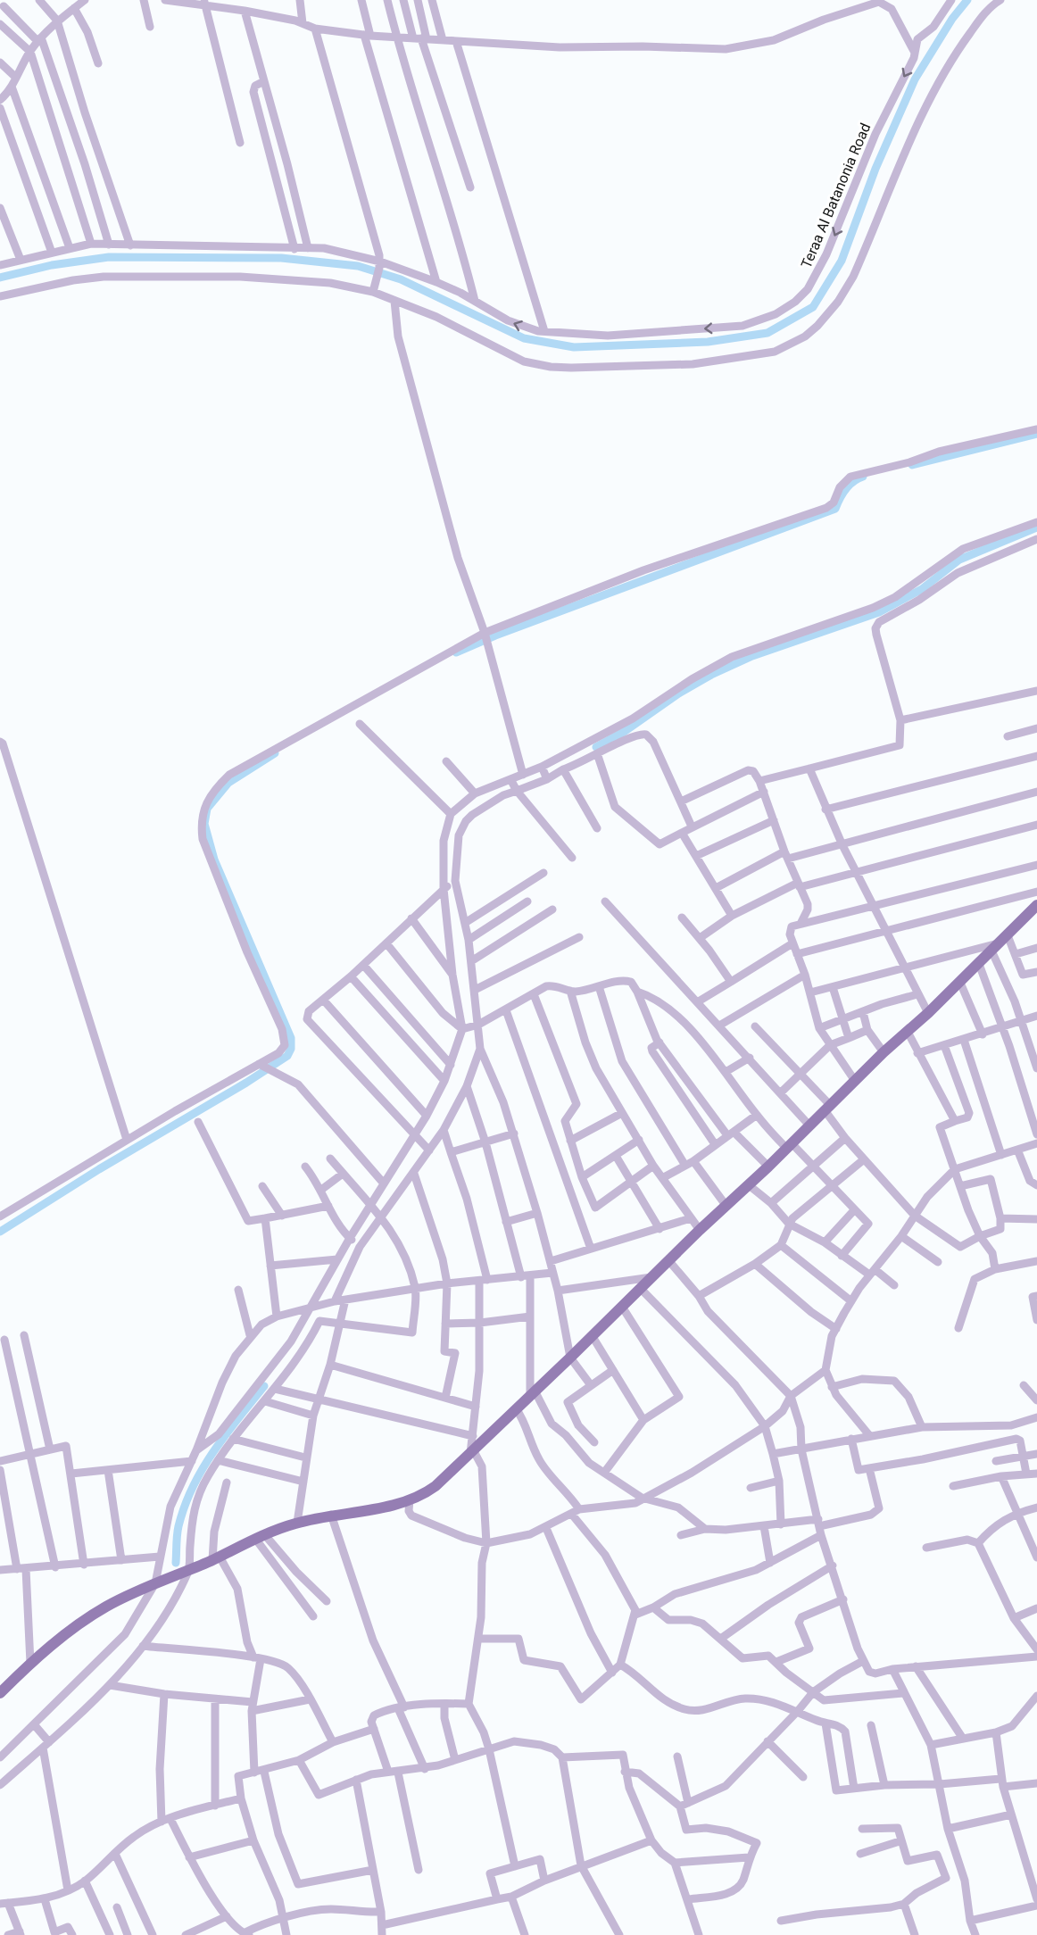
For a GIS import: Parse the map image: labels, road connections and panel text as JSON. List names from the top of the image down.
{
  "streets": {
    "street": ["Teraa Al Batanonia Road"]
  },
  "one_way": ["Teraa Al Batanonia Road"]
}
